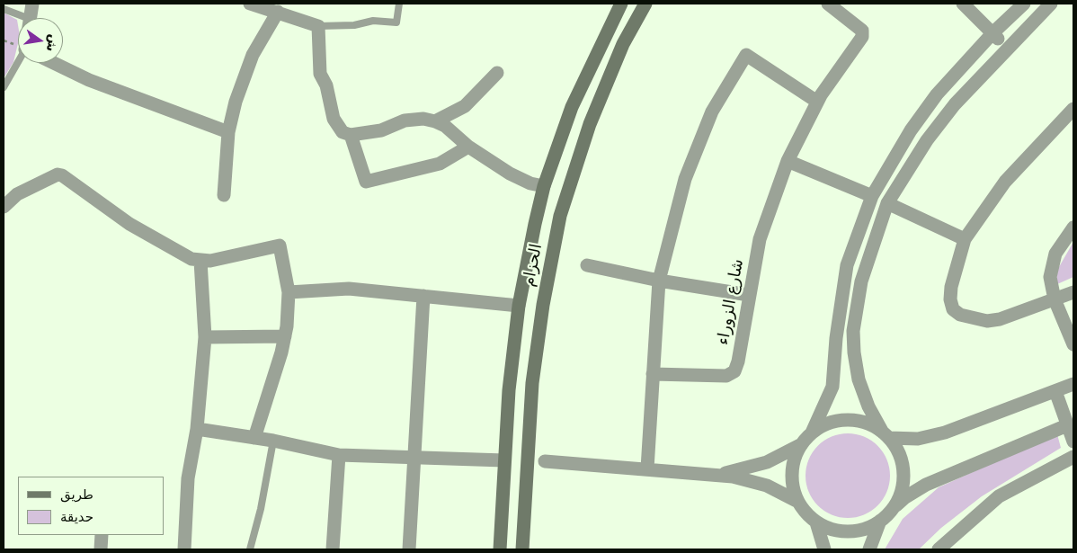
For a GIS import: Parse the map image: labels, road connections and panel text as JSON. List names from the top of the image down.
{
  "streets": {
    "main road": ["الحزام"],
    "street": ["شارع الزوراء"]
  },
  "legend": ["طريق", "حديقة"],
  "north": "right"
}
